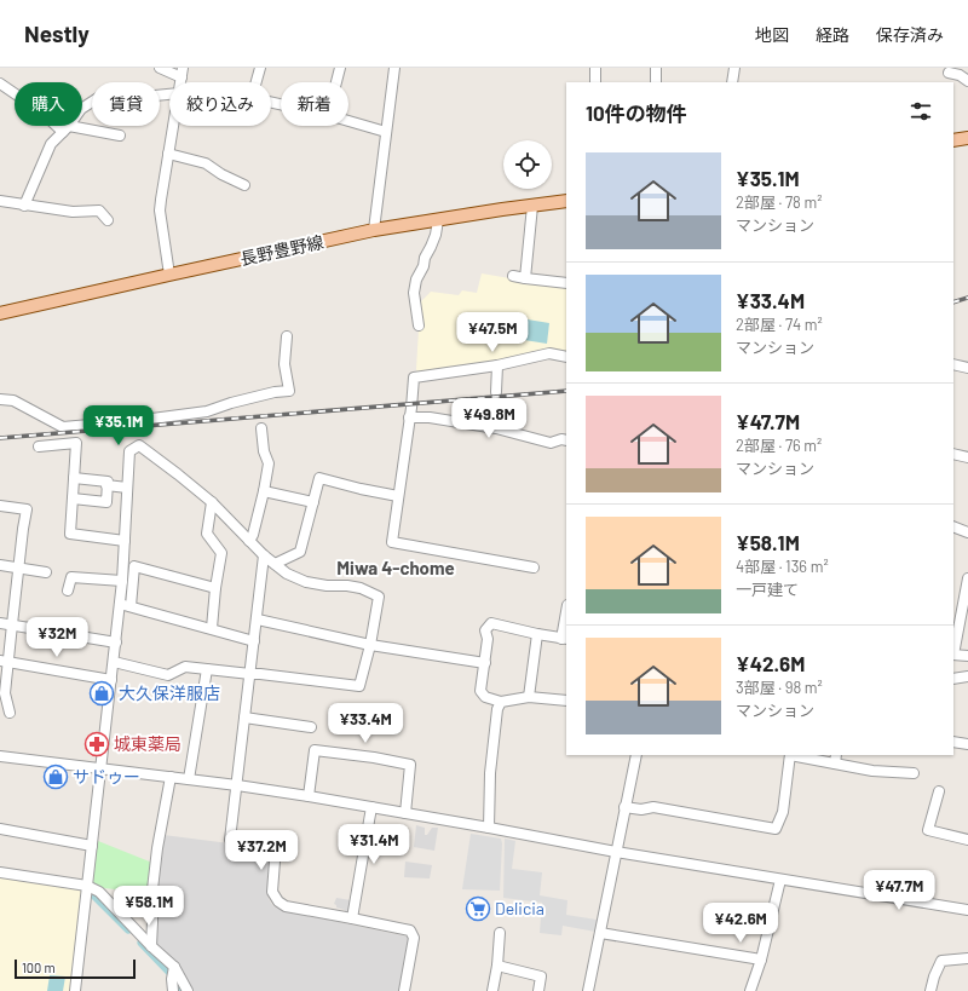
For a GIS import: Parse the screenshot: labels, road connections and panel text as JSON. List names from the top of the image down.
{
  "streets": {
    "main road": ["長野豊野線"]
  },
  "districts": ["Miwa 4-chome"],
  "places": {
    "shop": ["大久保洋服店", "サドゥー"],
    "pharmacy": ["城東薬局"],
    "supermarket": ["Delicia"]
  },
  "scale_bar": "100 m",
  "page": {
    "header": "Nestly",
    "nav": ["地図", "経路", "保存済み"],
    "chip": [
      "購入",
      "賃貸",
      "絞り込み",
      "新着"
    ],
    "heading": "10件の物件",
    "list": [
      {
        "name": "¥35.1M",
        "note": "2部屋 · 78 m² · マンション"
      },
      {
        "name": "¥33.4M",
        "note": "2部屋 · 74 m² · マンション"
      },
      {
        "name": "¥47.7M",
        "note": "2部屋 · 76 m² · マンション"
      },
      {
        "name": "¥58.1M",
        "note": "4部屋 · 136 m² · 一戸建て"
      },
      {
        "name": "¥42.6M",
        "note": "3部屋 · 98 m² · マンション"
      }
    ],
    "price": [
      "¥47.5M",
      "¥49.8M",
      "¥35.1M",
      "¥32M",
      "¥33.4M",
      "¥31.4M",
      "¥37.2M",
      "¥47.7M",
      "¥58.1M",
      "¥42.6M"
    ],
    "scale": "100 m"
  }
}
